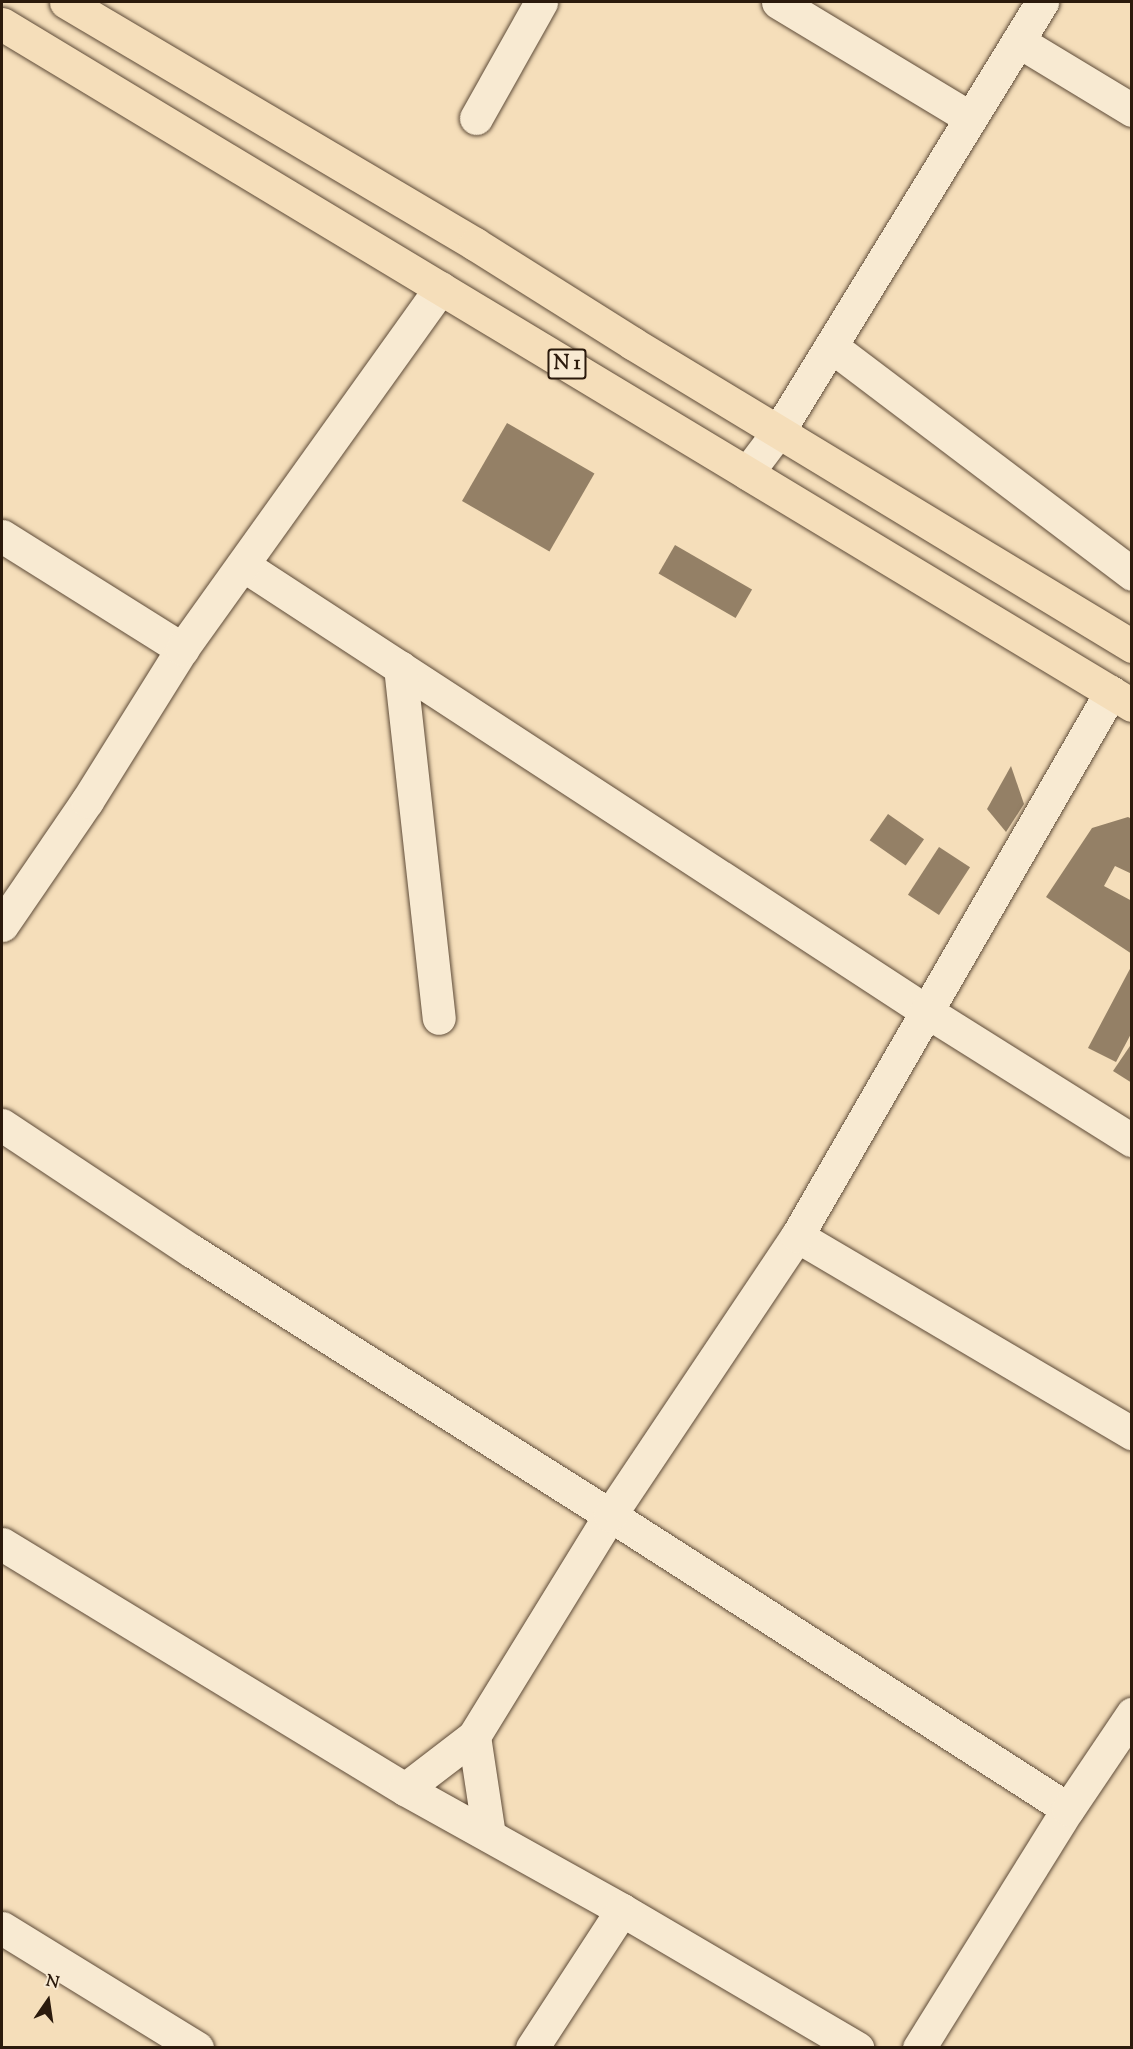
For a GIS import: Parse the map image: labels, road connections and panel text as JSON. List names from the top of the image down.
{
  "streets": {
    "highway": ["N 1"]
  },
  "north": "top"
}
